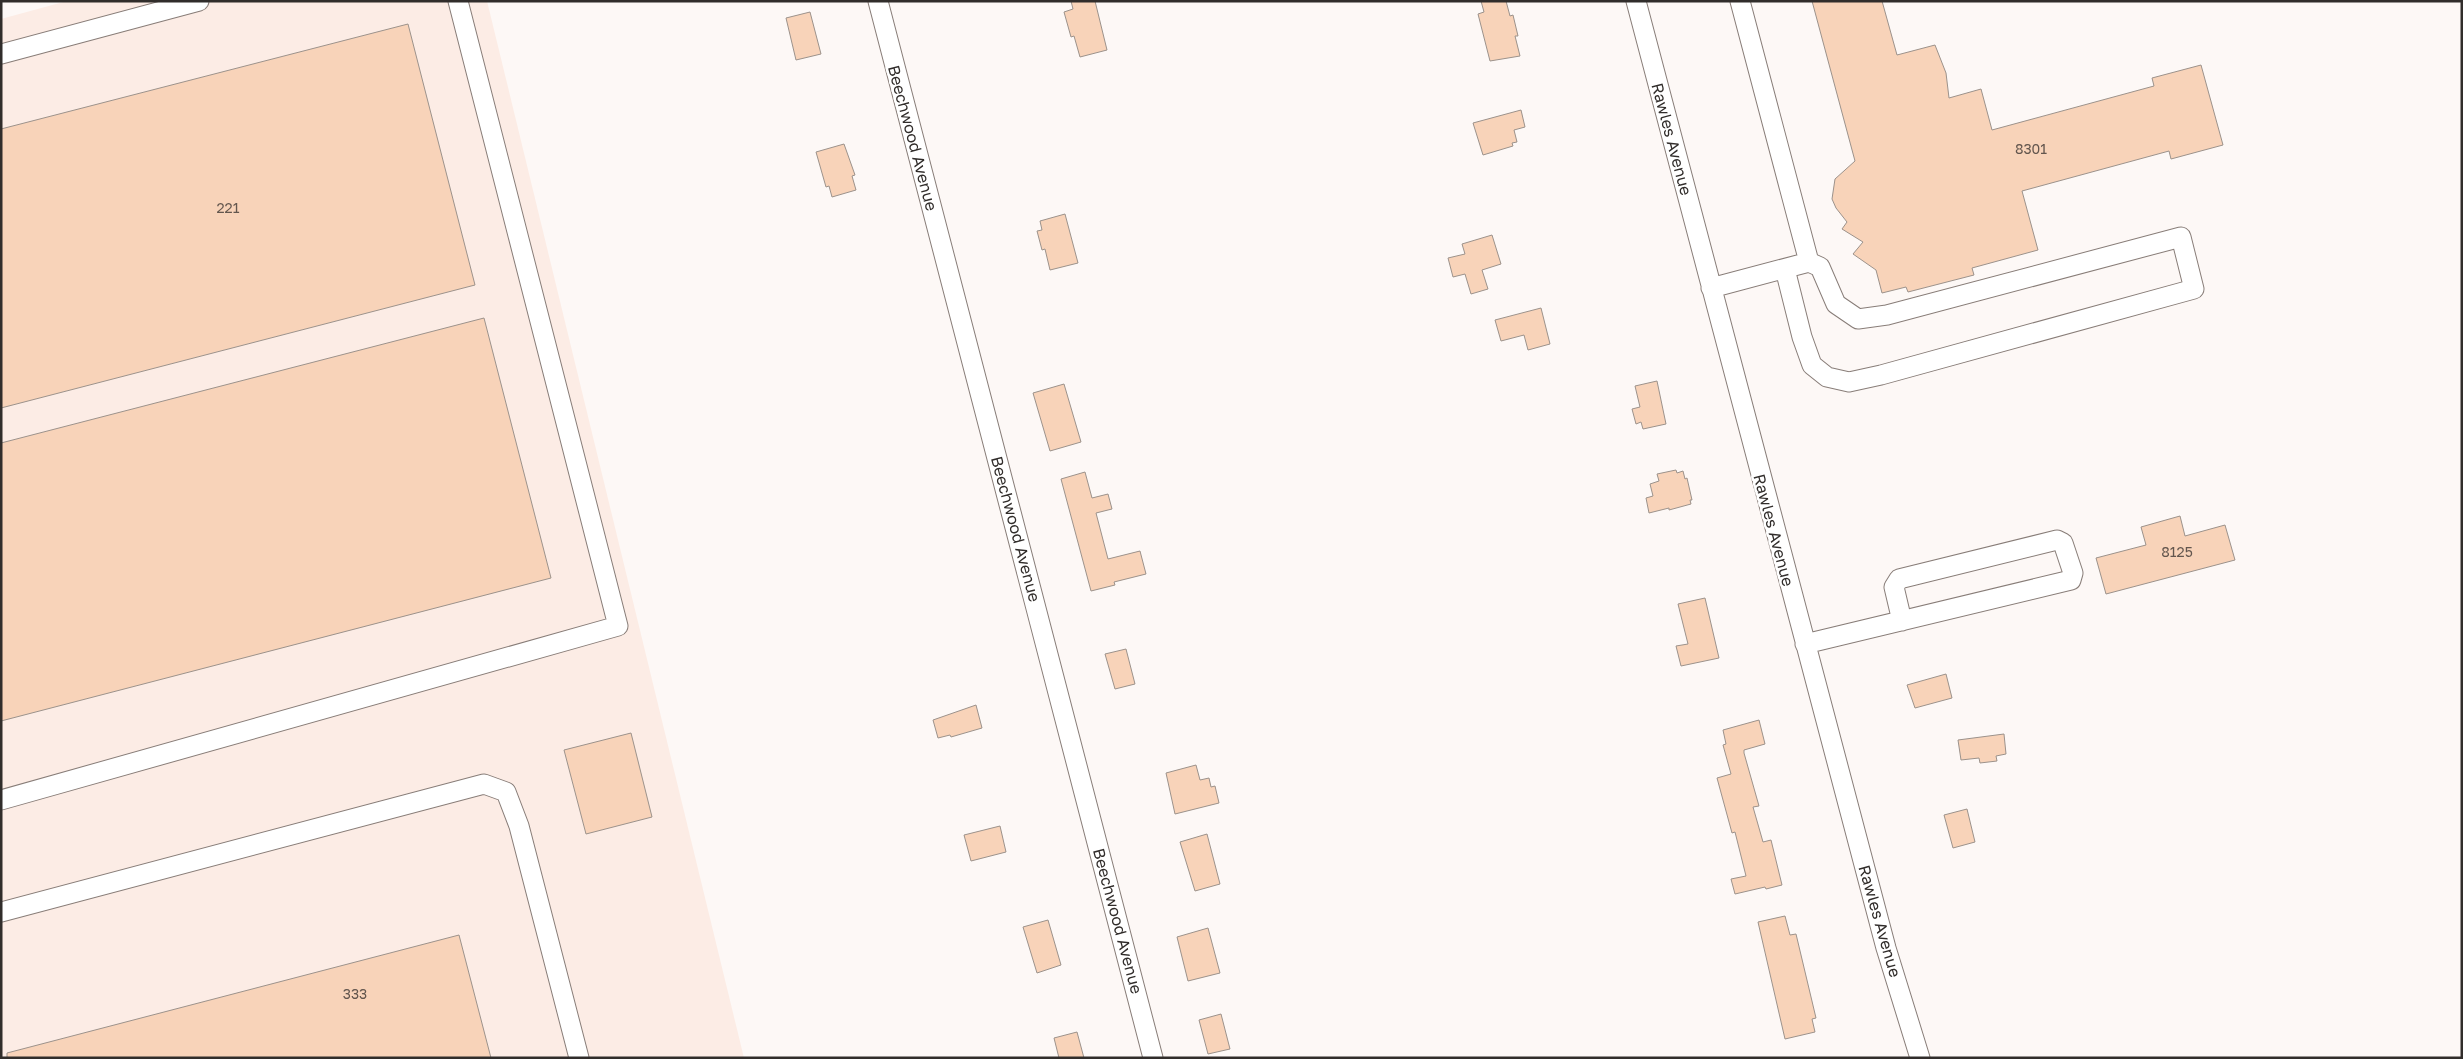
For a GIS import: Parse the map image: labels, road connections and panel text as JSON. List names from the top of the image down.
{
  "streets": {
    "street": ["Beechwood Avenue", "Rawles Avenue"]
  },
  "house_numbers": [
    "8301",
    "221",
    "8125",
    "333"
  ]
}
